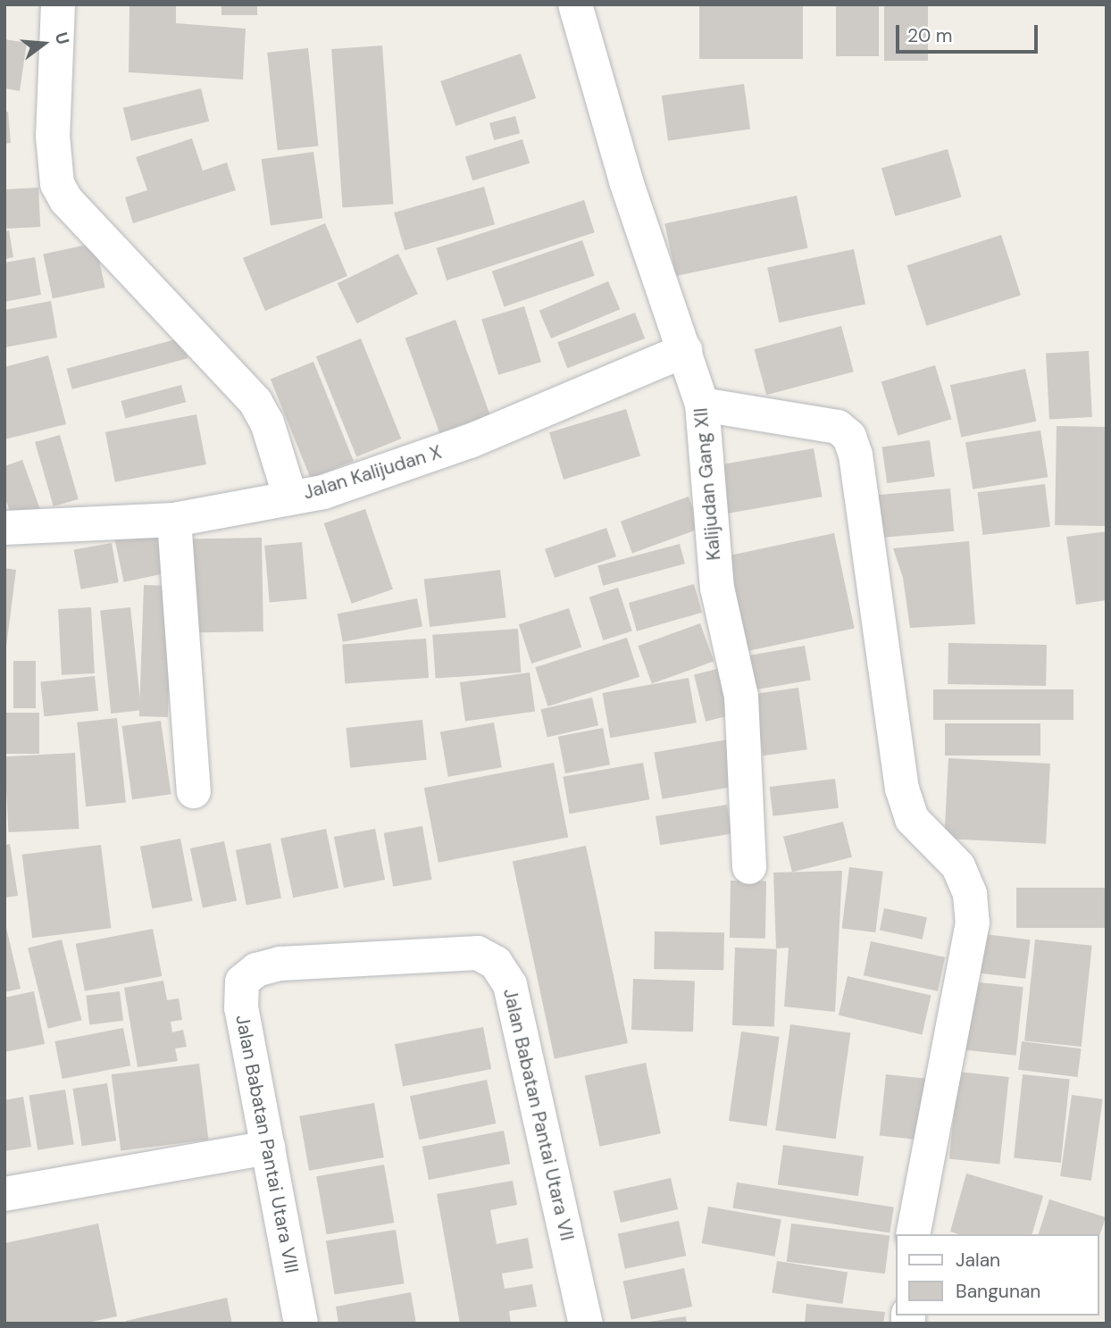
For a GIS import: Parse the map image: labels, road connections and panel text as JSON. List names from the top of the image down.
{
  "streets": {
    "street": [
      "Jalan Kalijudan X",
      "Kalijudan Gang XII",
      "Jalan Babatan Pantai Utara VII",
      "Jalan Babatan Pantai Utara VIII"
    ]
  },
  "crossings": [
    ["Jalan Kalijudan X", "Kalijudan Gang XII"],
    ["Jalan Babatan Pantai Utara VII", "Jalan Babatan Pantai Utara VIII"]
  ],
  "legend": ["Jalan", "Bangunan"],
  "scale_bar": "20 m",
  "north": "right"
}
